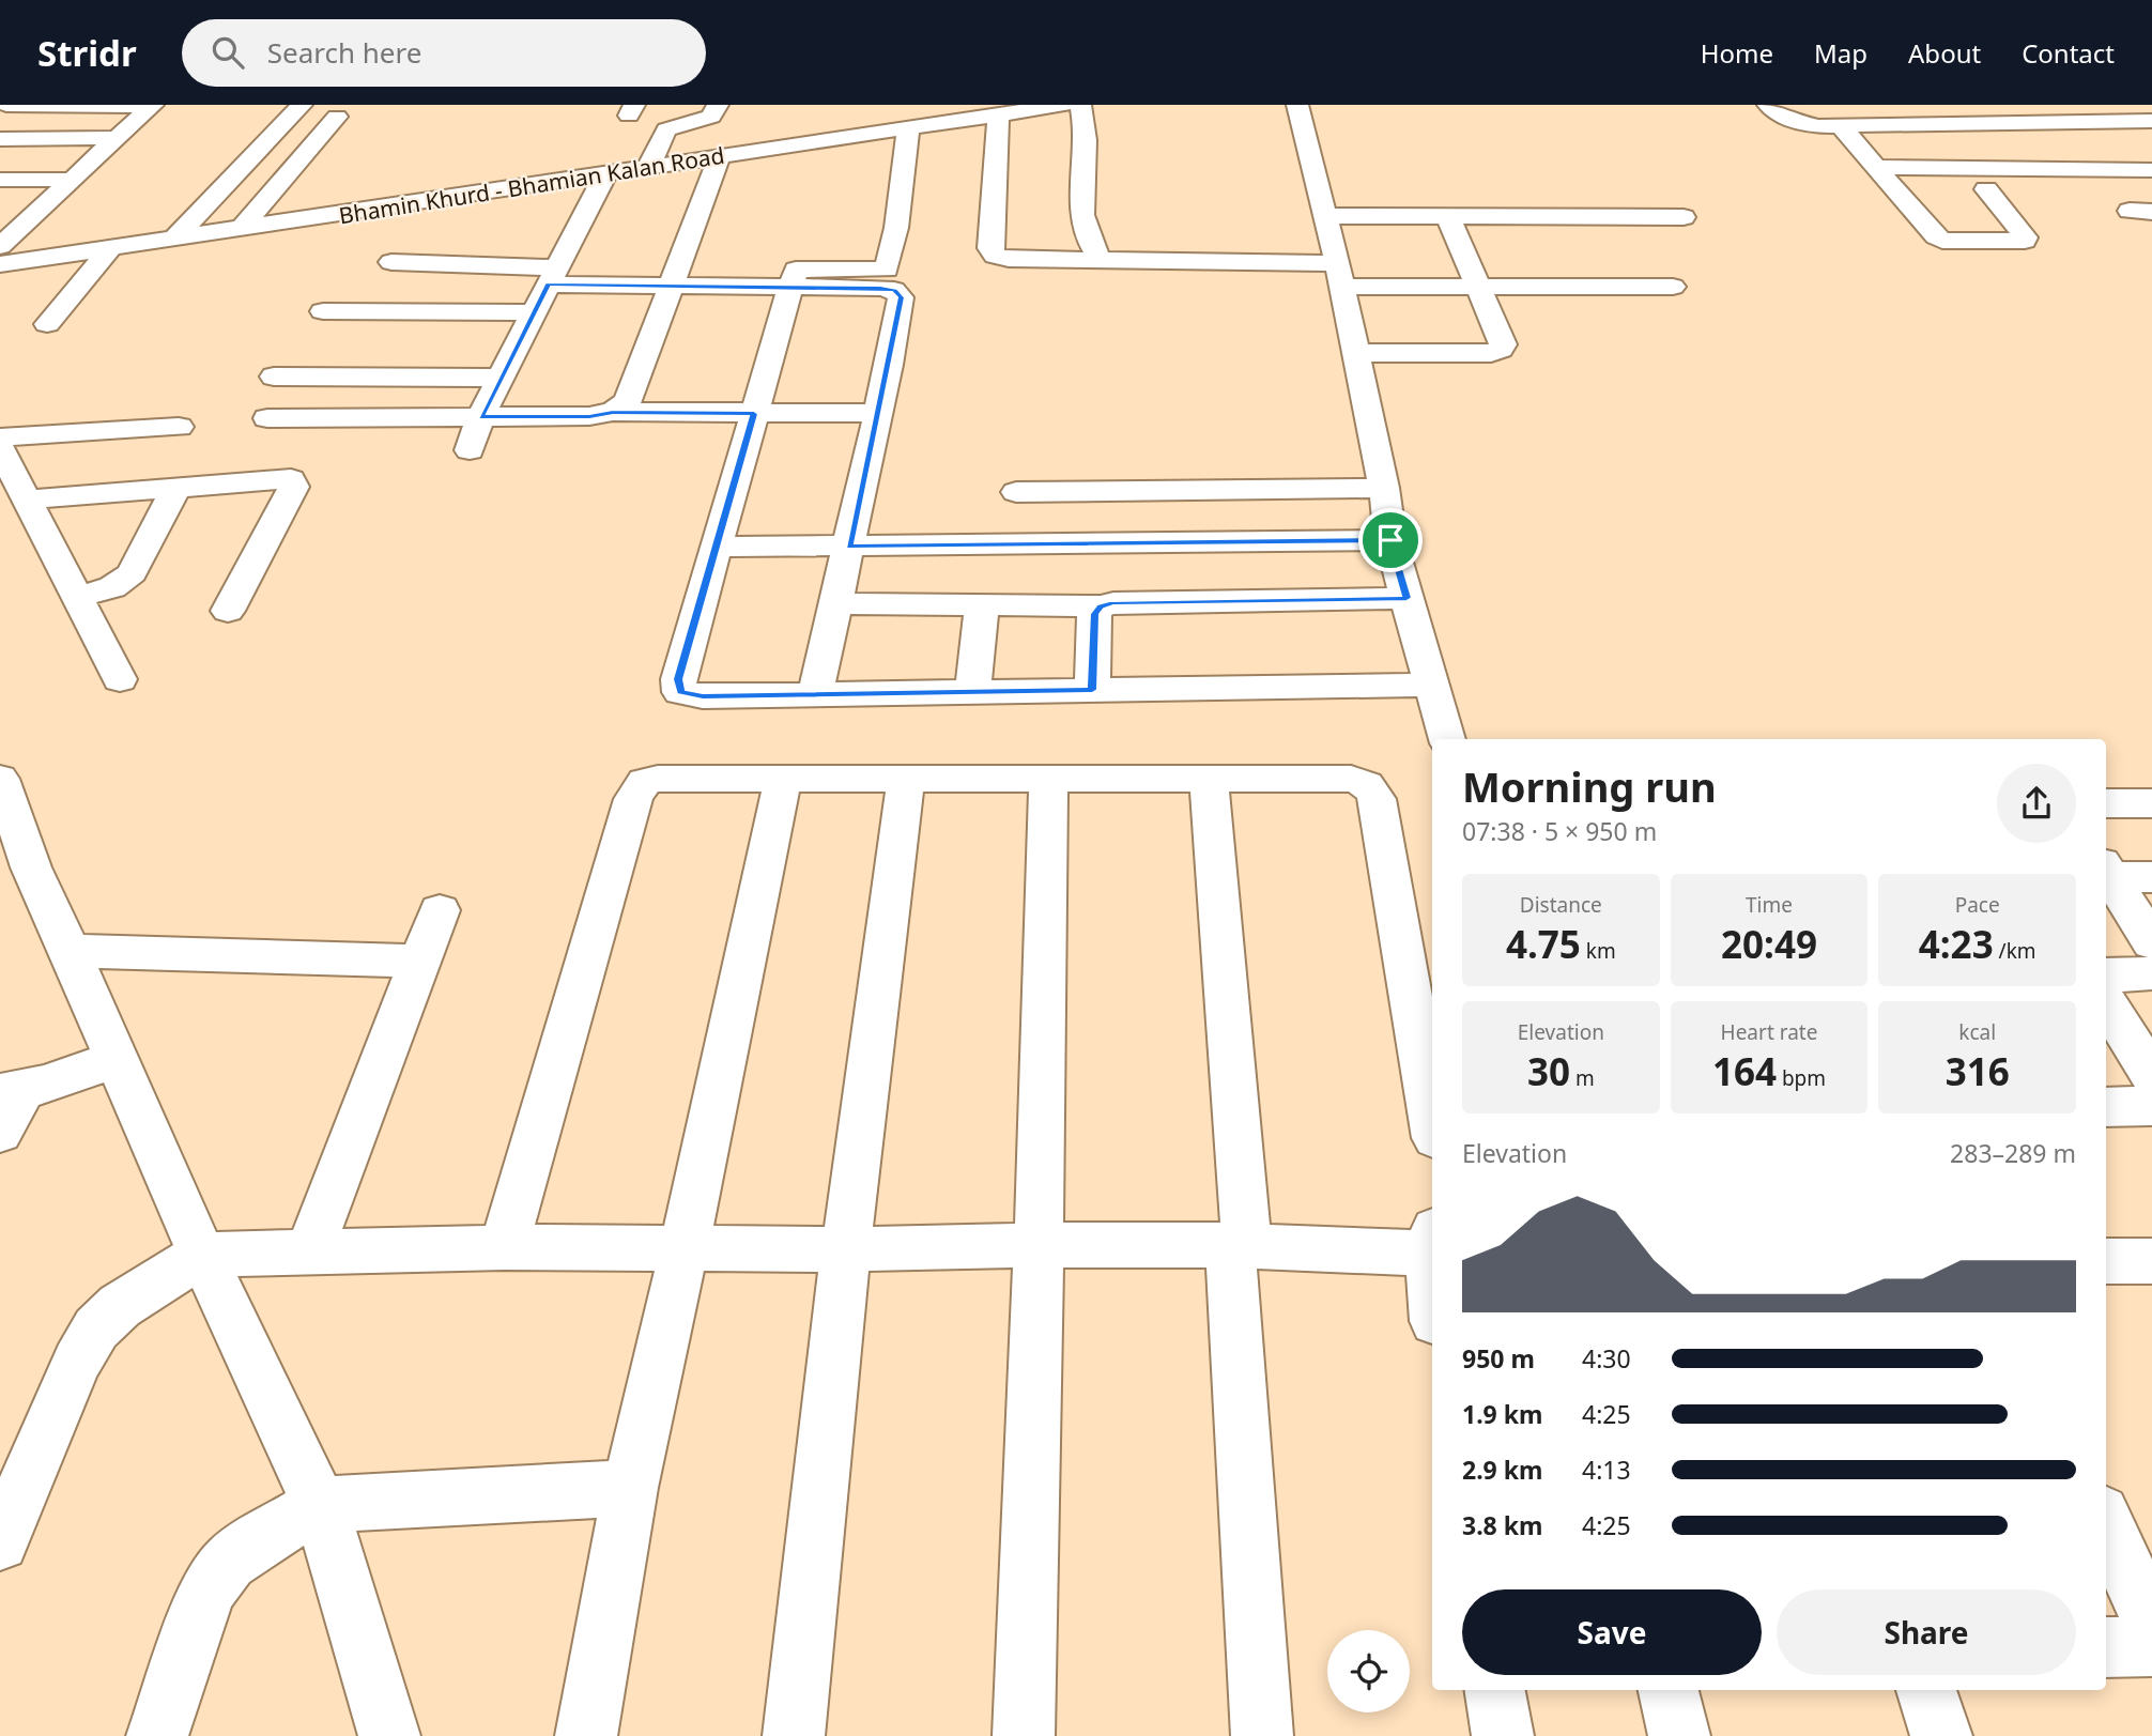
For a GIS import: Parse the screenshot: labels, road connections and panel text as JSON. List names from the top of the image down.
{
  "streets": {
    "street": ["Bhamin Khurd - Bhamian Kalan Road"]
  },
  "page": {
    "header": "Stridr",
    "search": "Search here",
    "nav": [
      "Home",
      "Map",
      "About",
      "Contact"
    ],
    "heading": ["Morning run", "07:38 · 5 × 950 m"],
    "stats": [
      ["Distance", "4.75 km"],
      ["Time", "20:49"],
      ["Pace", "4:23 /km"],
      ["Elevation", "30 m"],
      ["Heart rate", "164 bpm"],
      ["kcal", "316"]
    ],
    "chart": ["Elevation", "283–289 m"],
    "list": [
      {
        "name": "950 m",
        "note": "4:30"
      },
      {
        "name": "1.9 km",
        "note": "4:25"
      },
      {
        "name": "2.9 km",
        "note": "4:13"
      },
      {
        "name": "3.8 km",
        "note": "4:25"
      }
    ],
    "buttons": ["Save", "Share"]
  }
}
